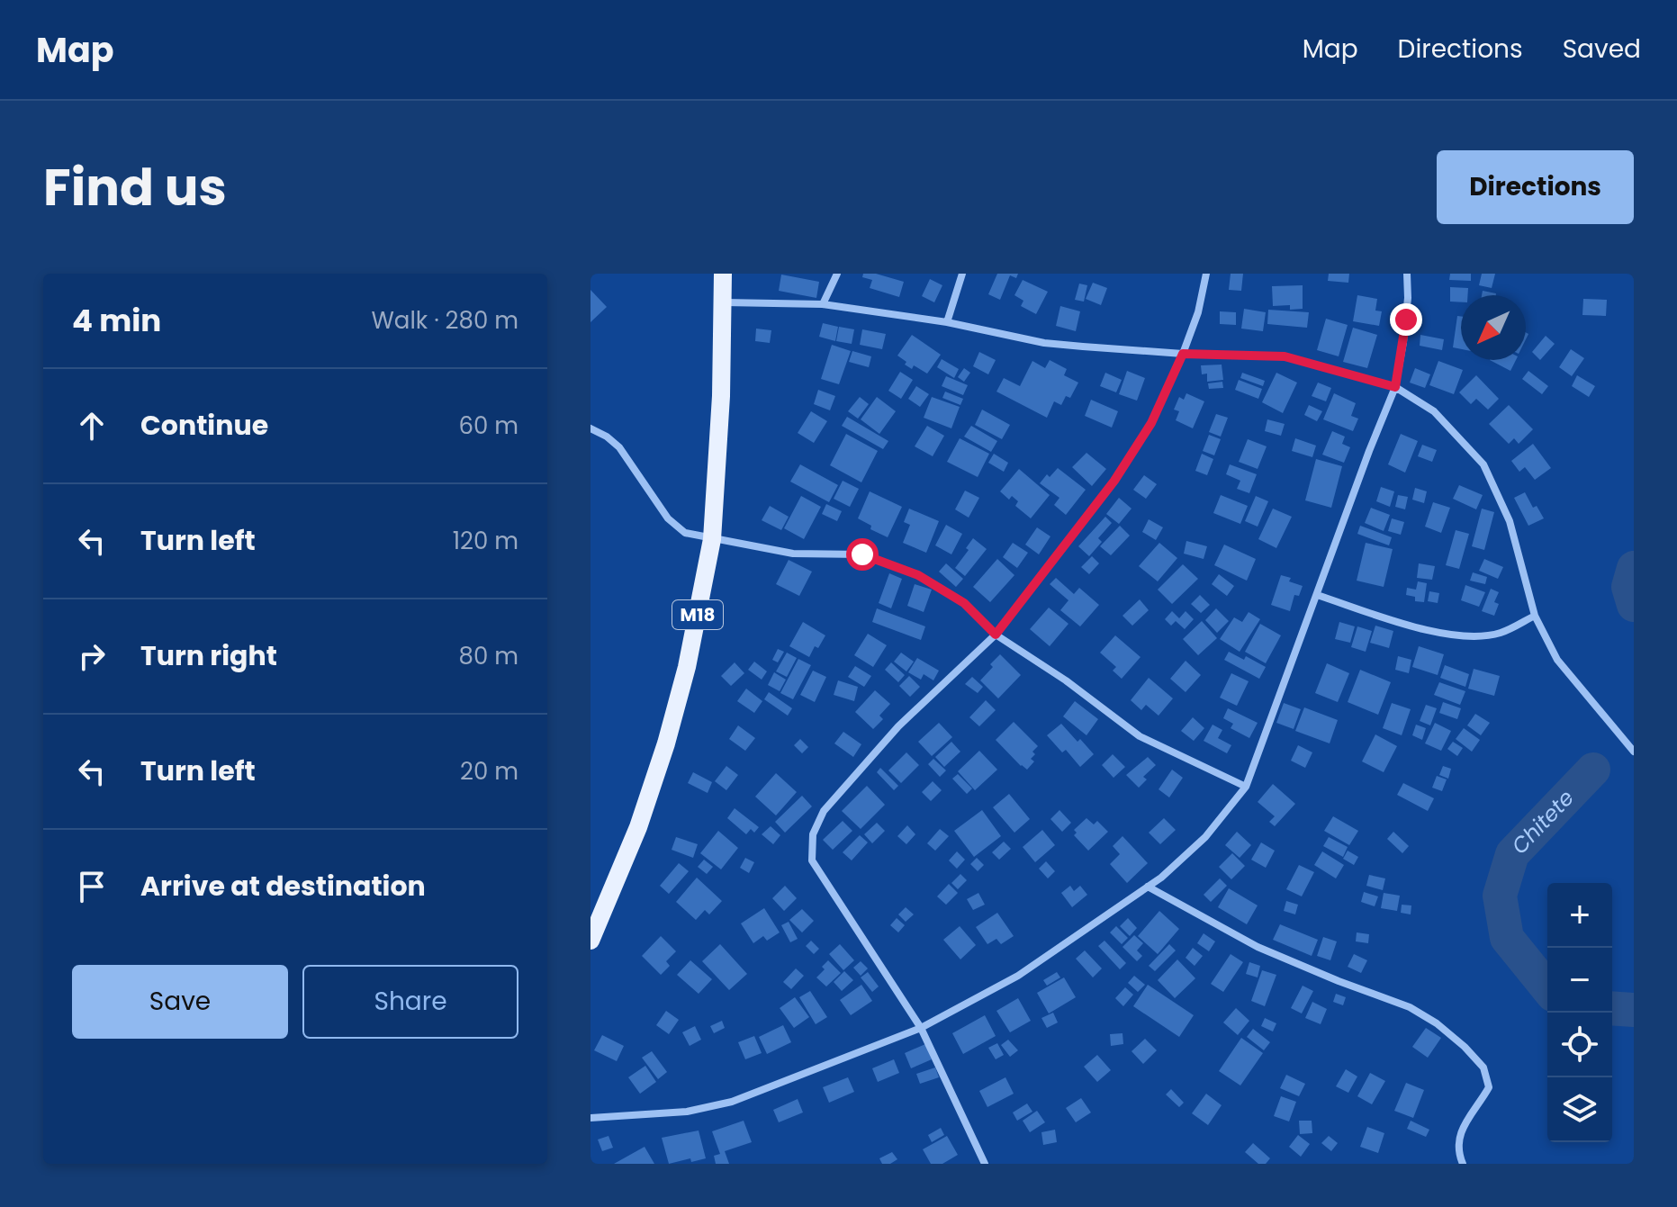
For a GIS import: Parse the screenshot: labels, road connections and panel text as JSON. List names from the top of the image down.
{
  "streets": {
    "main road": ["M18"]
  },
  "water": ["Chitete"],
  "north": "bottom left",
  "page": {
    "header": "Map",
    "nav": ["Map", "Directions", "Saved"],
    "title": "Find us",
    "buttons": [
      "Directions",
      ["Save", "Share"]
    ],
    "heading": ["4 min", "Walk · 280 m"],
    "list": [
      ["Continue", "60 m"],
      ["Turn left", "120 m"],
      ["Turn right", "80 m"],
      ["Turn left", "20 m"],
      "Arrive at destination"
    ],
    "map_buttons": ["+", "−"]
  }
}
